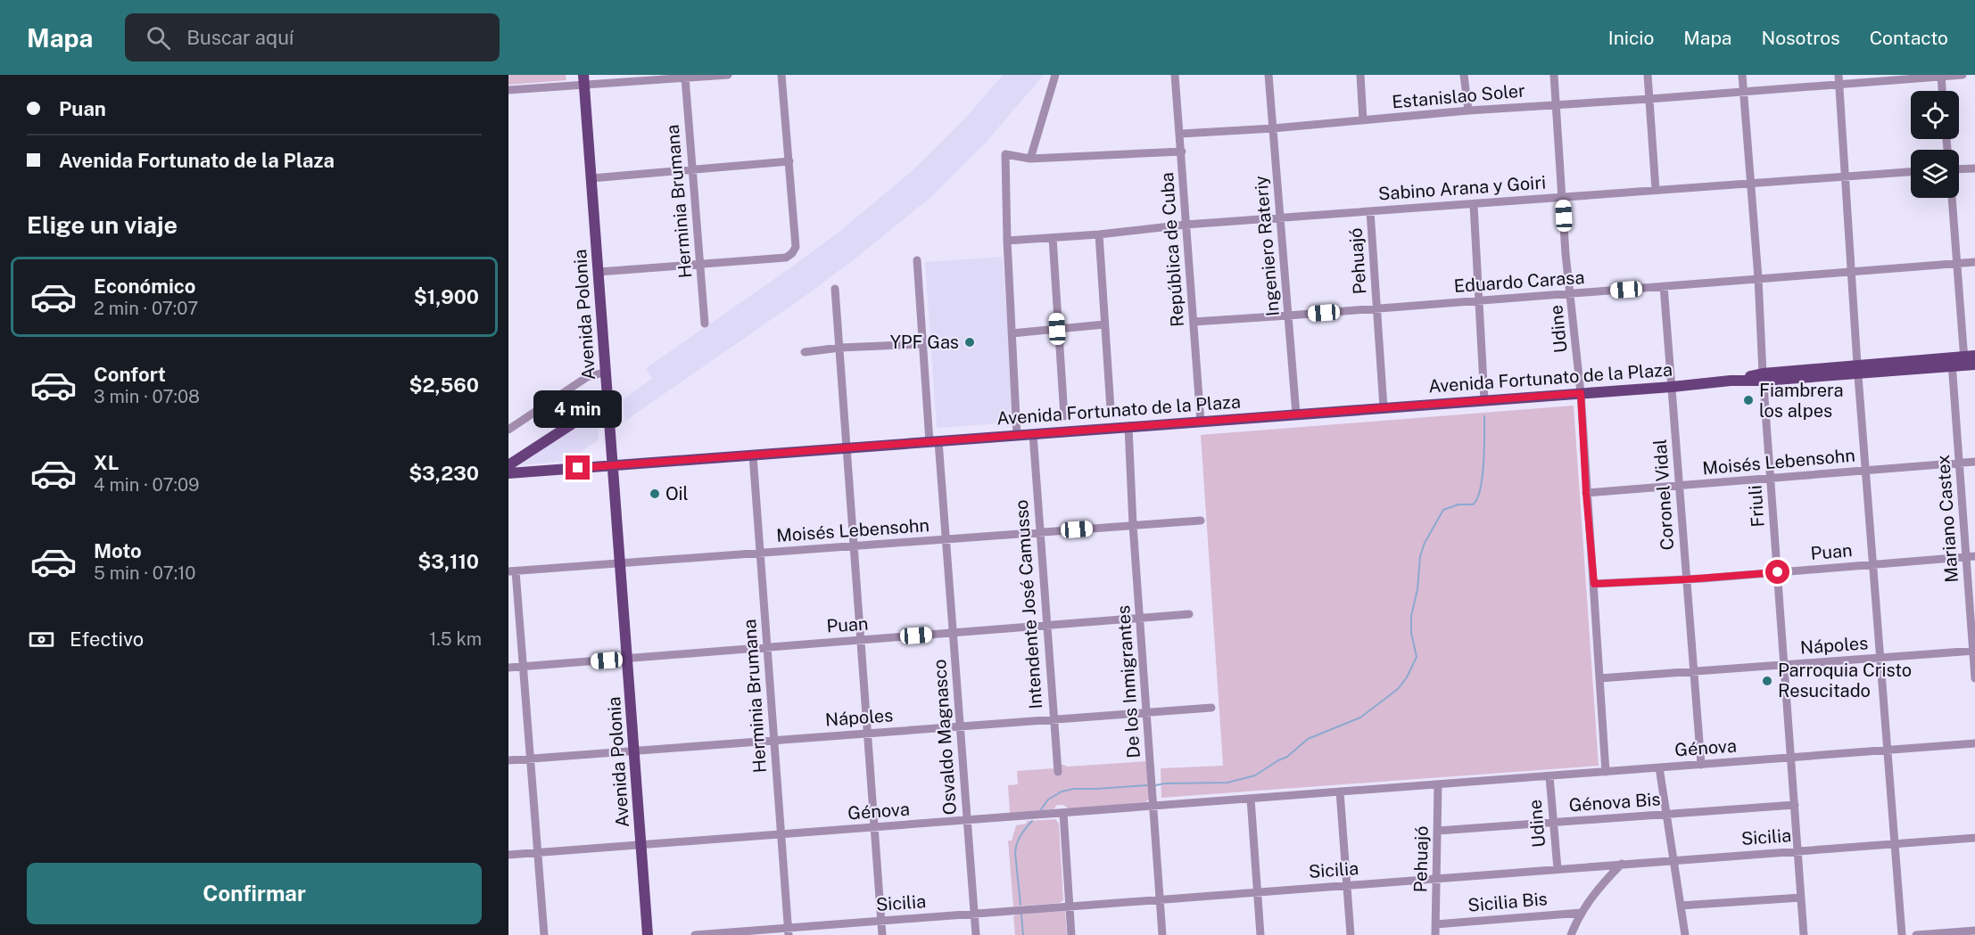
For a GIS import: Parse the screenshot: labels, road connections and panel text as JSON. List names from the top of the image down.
{
  "streets": {
    "main road": ["Avenida Polonia", "Avenida Fortunato de la Plaza"],
    "street": [
      "Estanislao Soler",
      "Sabino Arana y Goiri",
      "Herminia Brumana",
      "Ingeniero Rateriy",
      "República de Cuba",
      "Pehuajó",
      "Eduardo Carasa",
      "Udine",
      "Moisés Lebensohn",
      "Coronel Vidal",
      "Friuli",
      "Mariano Castex",
      "Puan",
      "Intendente José Camusso",
      "Nápoles",
      "De los Inmigrantes",
      "Osvaldo Magnasco",
      "Génova",
      "Génova Bis",
      "Sicilia",
      "Sicilia Bis"
    ]
  },
  "crossings": [
    ["Estanislao Soler", "Ingeniero Rateriy"],
    ["Estanislao Soler", "República de Cuba"],
    ["Estanislao Soler", "Udine"],
    ["Estanislao Soler", "Friuli"],
    ["Sabino Arana y Goiri", "Ingeniero Rateriy"],
    ["Sabino Arana y Goiri", "República de Cuba"],
    ["Sabino Arana y Goiri", "Pehuajó"],
    ["Sabino Arana y Goiri", "Udine"],
    ["Sabino Arana y Goiri", "Friuli"],
    ["Herminia Brumana", "Avenida Fortunato de la Plaza"],
    ["Herminia Brumana", "Moisés Lebensohn"],
    ["Herminia Brumana", "Puan"],
    ["Herminia Brumana", "Nápoles"],
    ["Herminia Brumana", "Génova"],
    ["Herminia Brumana", "Sicilia"],
    ["Ingeniero Rateriy", "Eduardo Carasa"],
    ["Ingeniero Rateriy", "Avenida Fortunato de la Plaza"],
    ["República de Cuba", "Eduardo Carasa"],
    ["República de Cuba", "Avenida Fortunato de la Plaza"],
    ["Pehuajó", "Eduardo Carasa"],
    ["Pehuajó", "Avenida Fortunato de la Plaza"],
    ["Pehuajó", "Génova"],
    ["Pehuajó", "Génova Bis"],
    ["Pehuajó", "Sicilia"],
    ["Pehuajó", "Sicilia Bis"],
    ["Eduardo Carasa", "Udine"],
    ["Eduardo Carasa", "Coronel Vidal"],
    ["Eduardo Carasa", "Friuli"],
    ["Avenida Polonia", "Avenida Fortunato de la Plaza"],
    ["Avenida Polonia", "Moisés Lebensohn"],
    ["Avenida Polonia", "Puan"],
    ["Avenida Polonia", "Nápoles"],
    ["Avenida Polonia", "Génova"],
    ["Udine", "Avenida Fortunato de la Plaza"],
    ["Udine", "Moisés Lebensohn"],
    ["Udine", "Puan"],
    ["Udine", "Nápoles"],
    ["Udine", "Génova"],
    ["Udine", "Génova Bis"],
    ["Udine", "Sicilia"],
    ["Avenida Fortunato de la Plaza", "Coronel Vidal"],
    ["Avenida Fortunato de la Plaza", "Friuli"],
    ["Avenida Fortunato de la Plaza", "Mariano Castex"],
    ["Avenida Fortunato de la Plaza", "Intendente José Camusso"],
    ["Avenida Fortunato de la Plaza", "De los Inmigrantes"],
    ["Avenida Fortunato de la Plaza", "Osvaldo Magnasco"],
    ["Moisés Lebensohn", "Coronel Vidal"],
    ["Moisés Lebensohn", "Friuli"],
    ["Moisés Lebensohn", "Mariano Castex"],
    ["Moisés Lebensohn", "Intendente José Camusso"],
    ["Moisés Lebensohn", "De los Inmigrantes"],
    ["Moisés Lebensohn", "Osvaldo Magnasco"],
    ["Coronel Vidal", "Puan"],
    ["Coronel Vidal", "Nápoles"],
    ["Coronel Vidal", "Génova"],
    ["Friuli", "Puan"],
    ["Friuli", "Nápoles"],
    ["Friuli", "Génova"],
    ["Friuli", "Génova Bis"],
    ["Friuli", "Sicilia"],
    ["Mariano Castex", "Puan"],
    ["Mariano Castex", "Nápoles"],
    ["Puan", "Intendente José Camusso"],
    ["Puan", "De los Inmigrantes"],
    ["Puan", "Osvaldo Magnasco"],
    ["Intendente José Camusso", "Nápoles"],
    ["Nápoles", "De los Inmigrantes"],
    ["Nápoles", "Osvaldo Magnasco"],
    ["De los Inmigrantes", "Génova"],
    ["De los Inmigrantes", "Sicilia"],
    ["Osvaldo Magnasco", "Génova"],
    ["Osvaldo Magnasco", "Sicilia"]
  ],
  "places": [
    "YPF Gas",
    "Fiambrera los alpes",
    "Oil",
    "Parroquia Cristo Resucitado"
  ],
  "page": {
    "header": "Mapa",
    "search": "Buscar aquí",
    "nav": [
      "Inicio",
      "Mapa",
      "Nosotros",
      "Contacto"
    ],
    "banner": ["Puan", "Avenida Fortunato de la Plaza"],
    "heading": "Elige un viaje",
    "list": [
      {
        "name": "Económico",
        "note": "2 min · 07:07",
        "value": "$1,900"
      },
      {
        "name": "Confort",
        "note": "3 min · 07:08",
        "value": "$2,560"
      },
      {
        "name": "XL",
        "note": "4 min · 07:09",
        "value": "$3,230"
      },
      {
        "name": "Moto",
        "note": "5 min · 07:10",
        "value": "$3,110"
      }
    ],
    "bubble": "4 min",
    "pay": ["Efectivo", "1.5 km"],
    "buttons": "Confirmar"
  }
}
